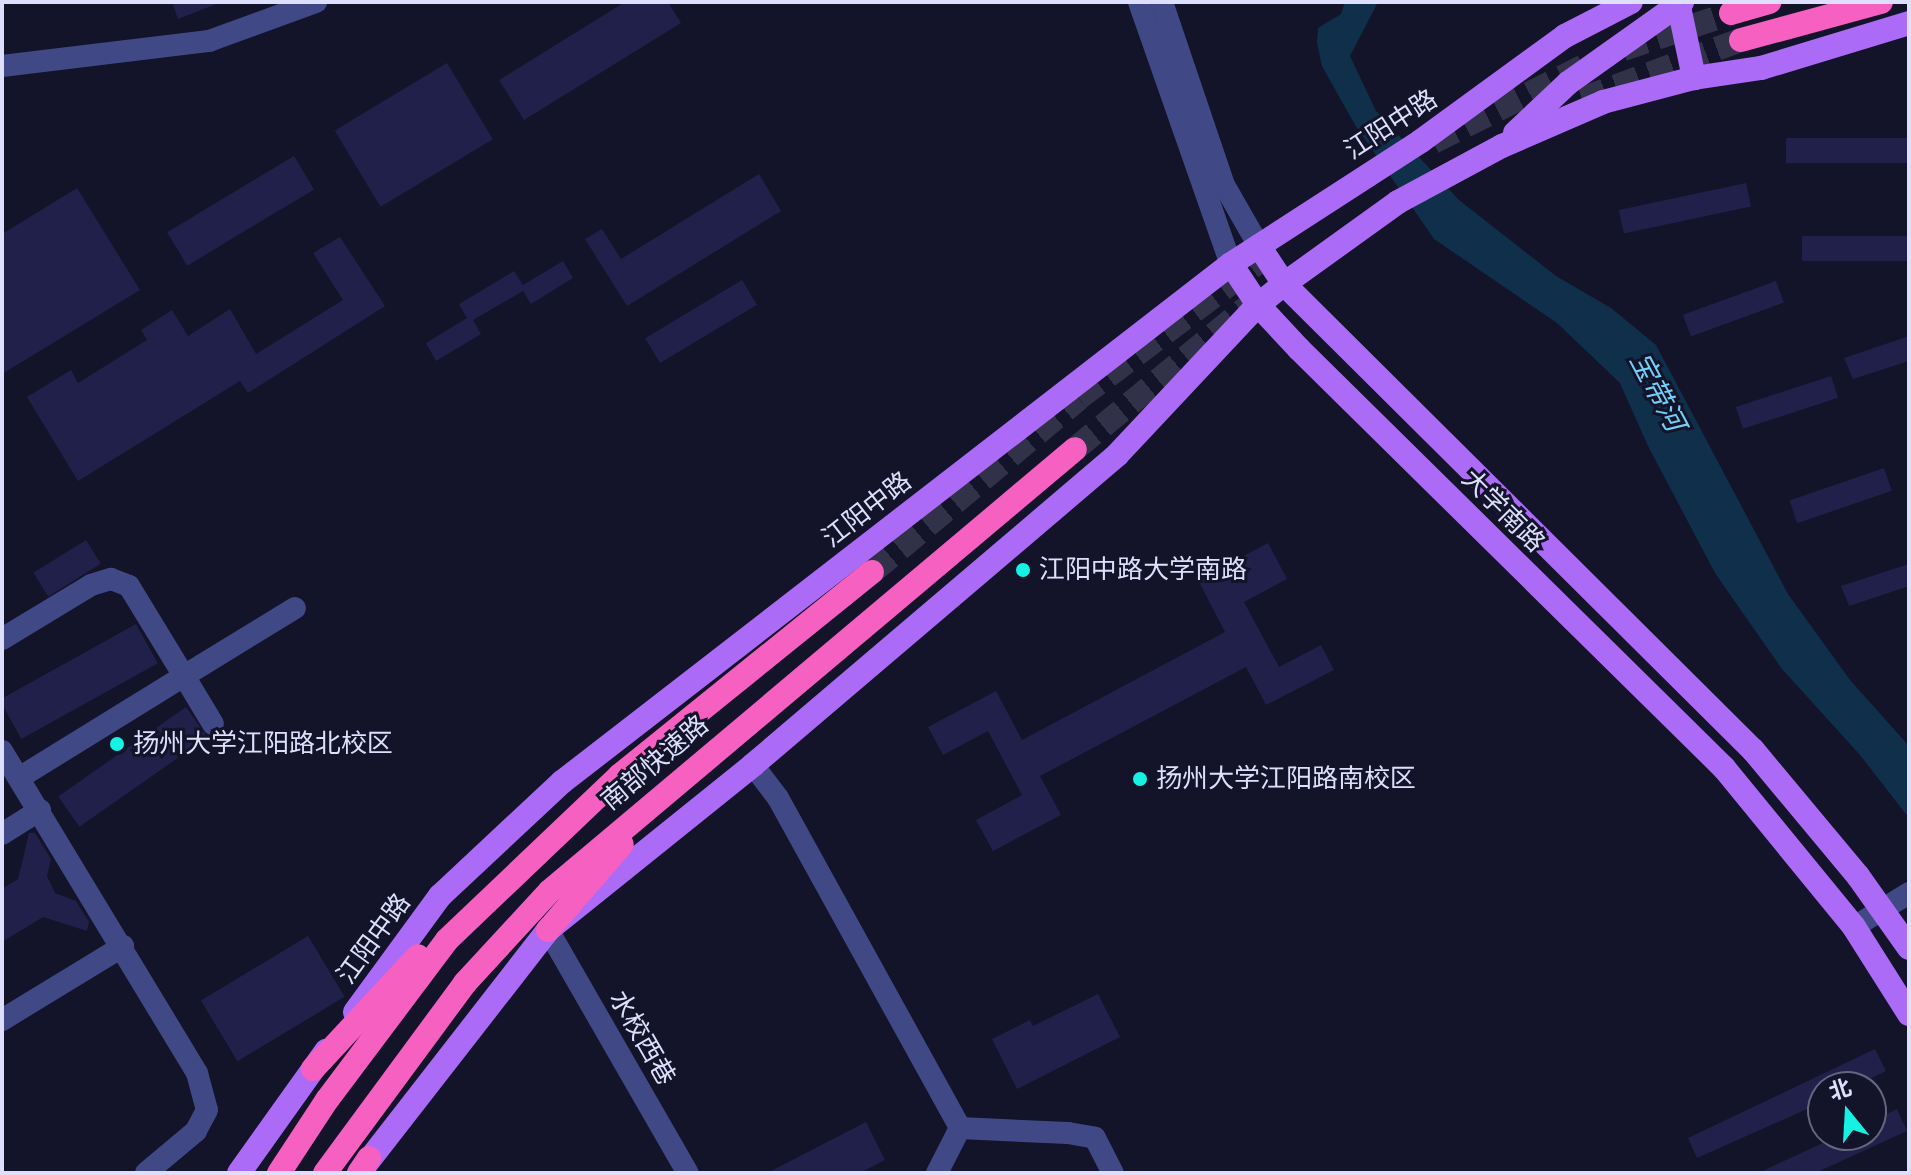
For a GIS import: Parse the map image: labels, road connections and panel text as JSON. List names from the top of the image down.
{
  "streets": {
    "highway": ["南部快速路"],
    "main road": ["江阳中路", "大学南路"],
    "street": ["水校西巷"]
  },
  "crossings": [
    ["江阳中路", "大学南路"]
  ],
  "water": ["宝带河"],
  "places": ["江阳中路大学南路", "扬州大学江阳路北校区", "扬州大学江阳路南校区"],
  "north": "top"
}
